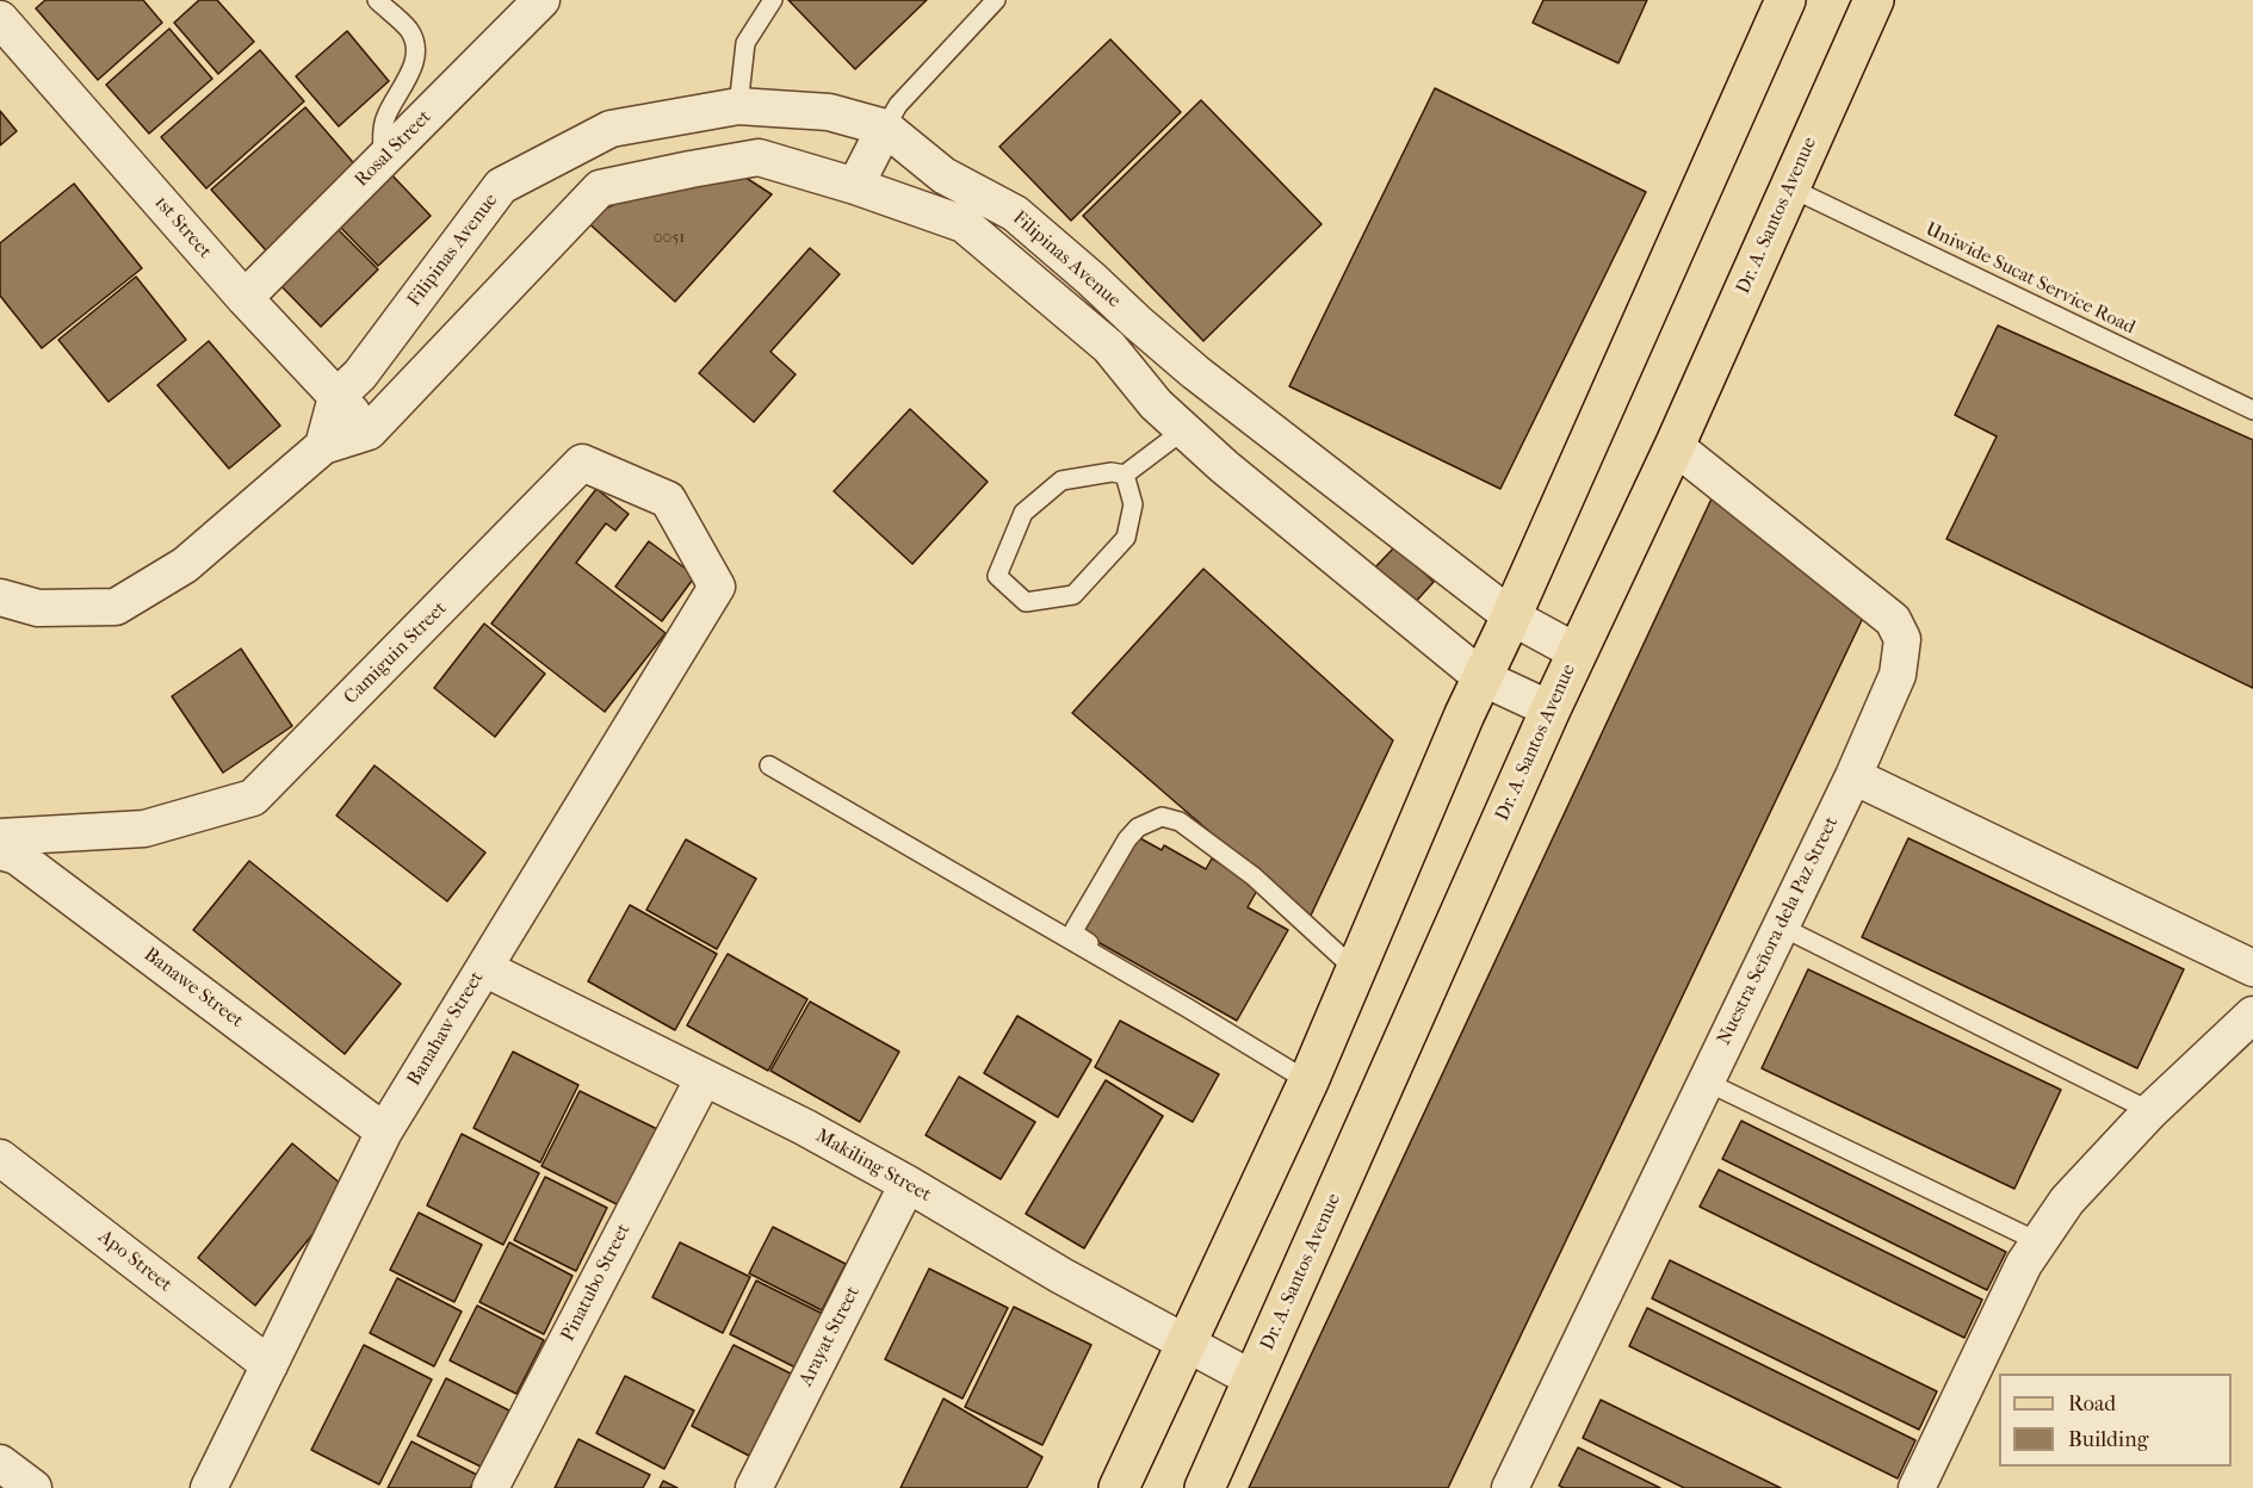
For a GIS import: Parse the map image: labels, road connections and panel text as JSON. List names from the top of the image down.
{
  "streets": {
    "main road": ["Dr. A. Santos Avenue"],
    "street": [
      "Rosal Street",
      "1st Street",
      "Filipinas Avenue",
      "Camiguin Street",
      "Nuestra Señora dela Paz Street",
      "Banawe Street",
      "Banahaw Street",
      "Makiling Street",
      "Apo Street",
      "Pinatubo Street",
      "Arayat Street"
    ],
    "lane": ["Uniwide Sucat Service Road"]
  },
  "crossings": [
    ["Rosal Street", "1st Street"],
    ["Dr. A. Santos Avenue", "Filipinas Avenue"],
    ["Dr. A. Santos Avenue", "Uniwide Sucat Service Road"],
    ["Dr. A. Santos Avenue", "Nuestra Señora dela Paz Street"],
    ["Dr. A. Santos Avenue", "Makiling Street"],
    ["1st Street", "Filipinas Avenue"],
    ["Camiguin Street", "Banahaw Street"],
    ["Banawe Street", "Banahaw Street"],
    ["Banahaw Street", "Makiling Street"],
    ["Banahaw Street", "Apo Street"],
    ["Makiling Street", "Pinatubo Street"],
    ["Makiling Street", "Arayat Street"]
  ],
  "house_numbers": ["0051"],
  "legend": ["Road", "Building"]
}
